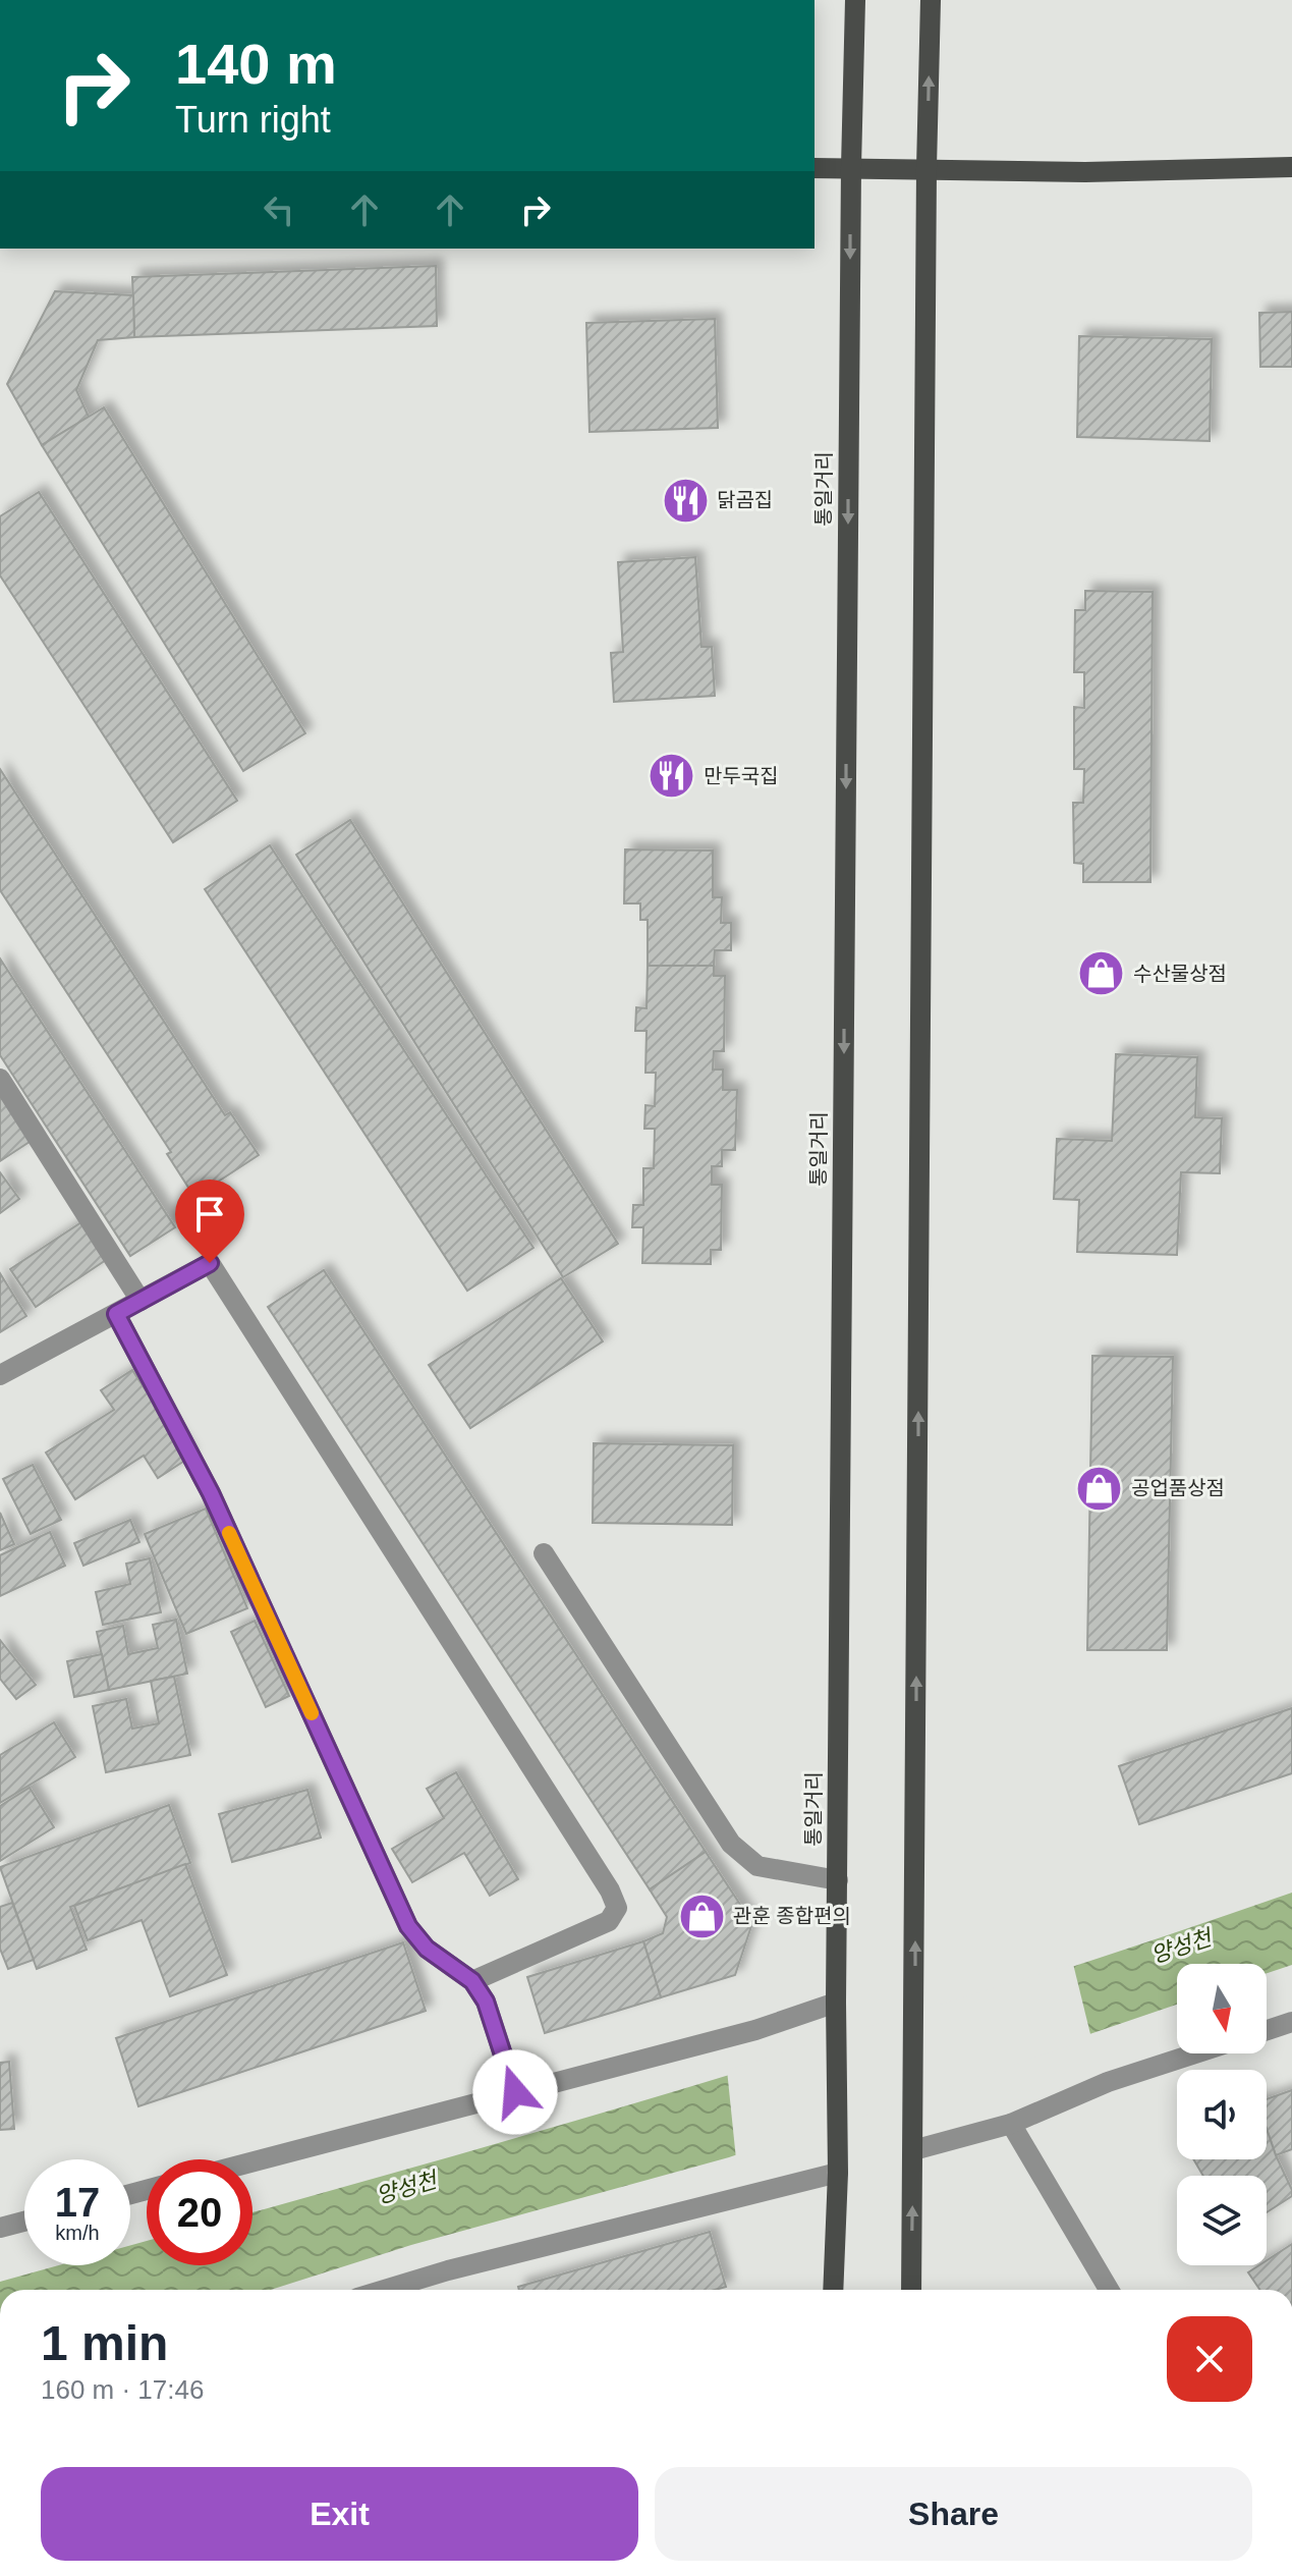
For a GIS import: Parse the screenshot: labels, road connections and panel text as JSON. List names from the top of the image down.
{
  "streets": {
    "main road": ["통일거리"]
  },
  "water": ["양성천"],
  "places": {
    "restaurant": ["닭곰집", "만두국집"],
    "shop": ["수산물상점", "공업품상점", "관훈 종합편의"]
  },
  "north": "bottom",
  "page": {
    "turn": ["140 m", "Turn right"],
    "speed": "17 km/h",
    "limit": "20",
    "heading": ["1 min", "160 m · 17:46"],
    "buttons": ["Exit", "Share"]
  }
}
